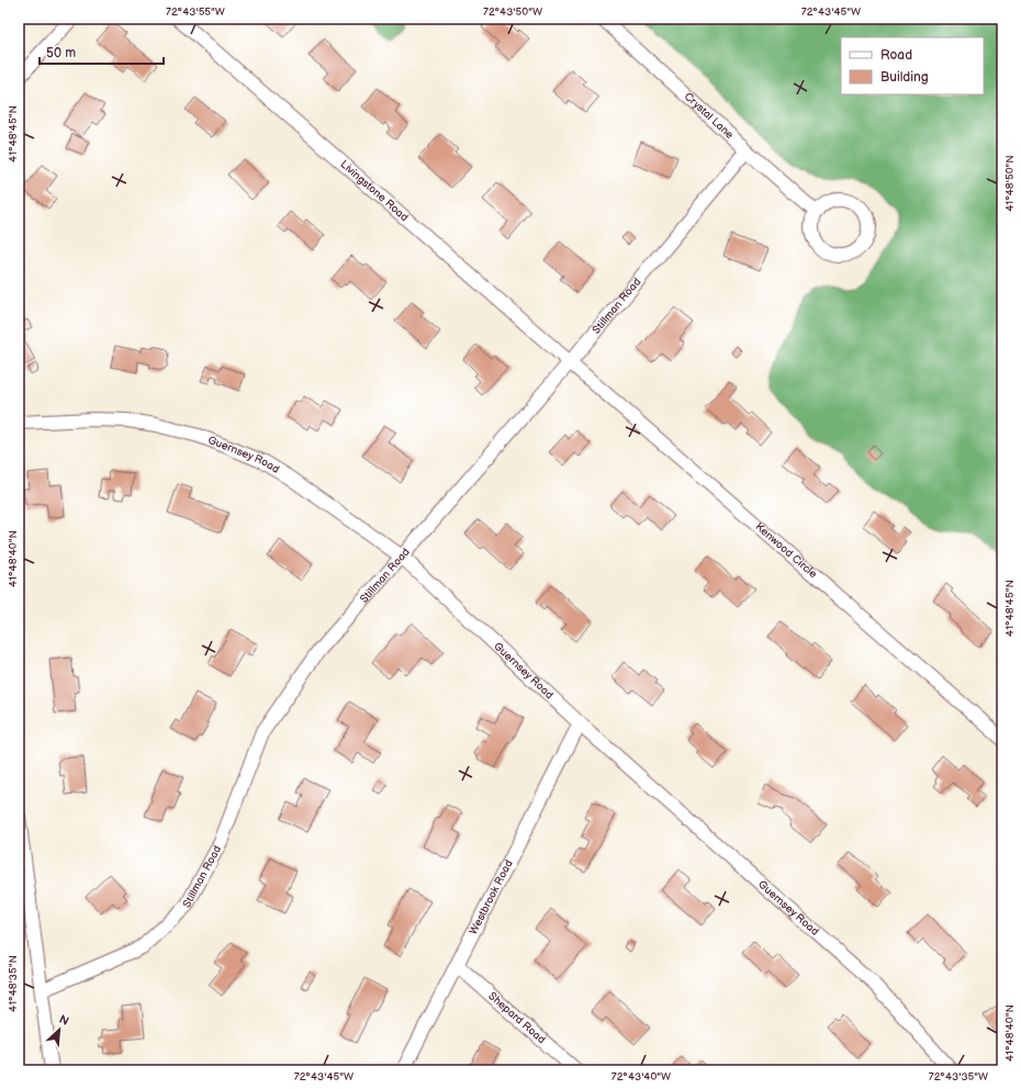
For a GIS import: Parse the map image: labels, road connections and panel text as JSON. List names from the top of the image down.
{
  "streets": {
    "street": [
      "Crystal Lane",
      "Livingstone Road",
      "Stillman Road",
      "Guernsey Road",
      "Kenwood Circle",
      "Westbrook Road",
      "Shepard Road"
    ]
  },
  "crossings": [
    ["Crystal Lane", "Stillman Road"],
    ["Livingstone Road", "Stillman Road"],
    ["Livingstone Road", "Kenwood Circle"],
    ["Stillman Road", "Guernsey Road"],
    ["Stillman Road", "Kenwood Circle"],
    ["Guernsey Road", "Westbrook Road"],
    ["Westbrook Road", "Shepard Road"]
  ],
  "legend": ["Road", "Building"],
  "scale_bar": "50 m",
  "north": "top right",
  "coordinates": [
    "72°43'55\"W",
    "72°43'50\"W",
    "72°43'45\"W",
    "41°48'45\"N",
    "41°48'50\"N",
    "41°48'40\"N",
    "41°48'35\"N",
    "72°43'40\"W",
    "72°43'35\"W"
  ]
}
